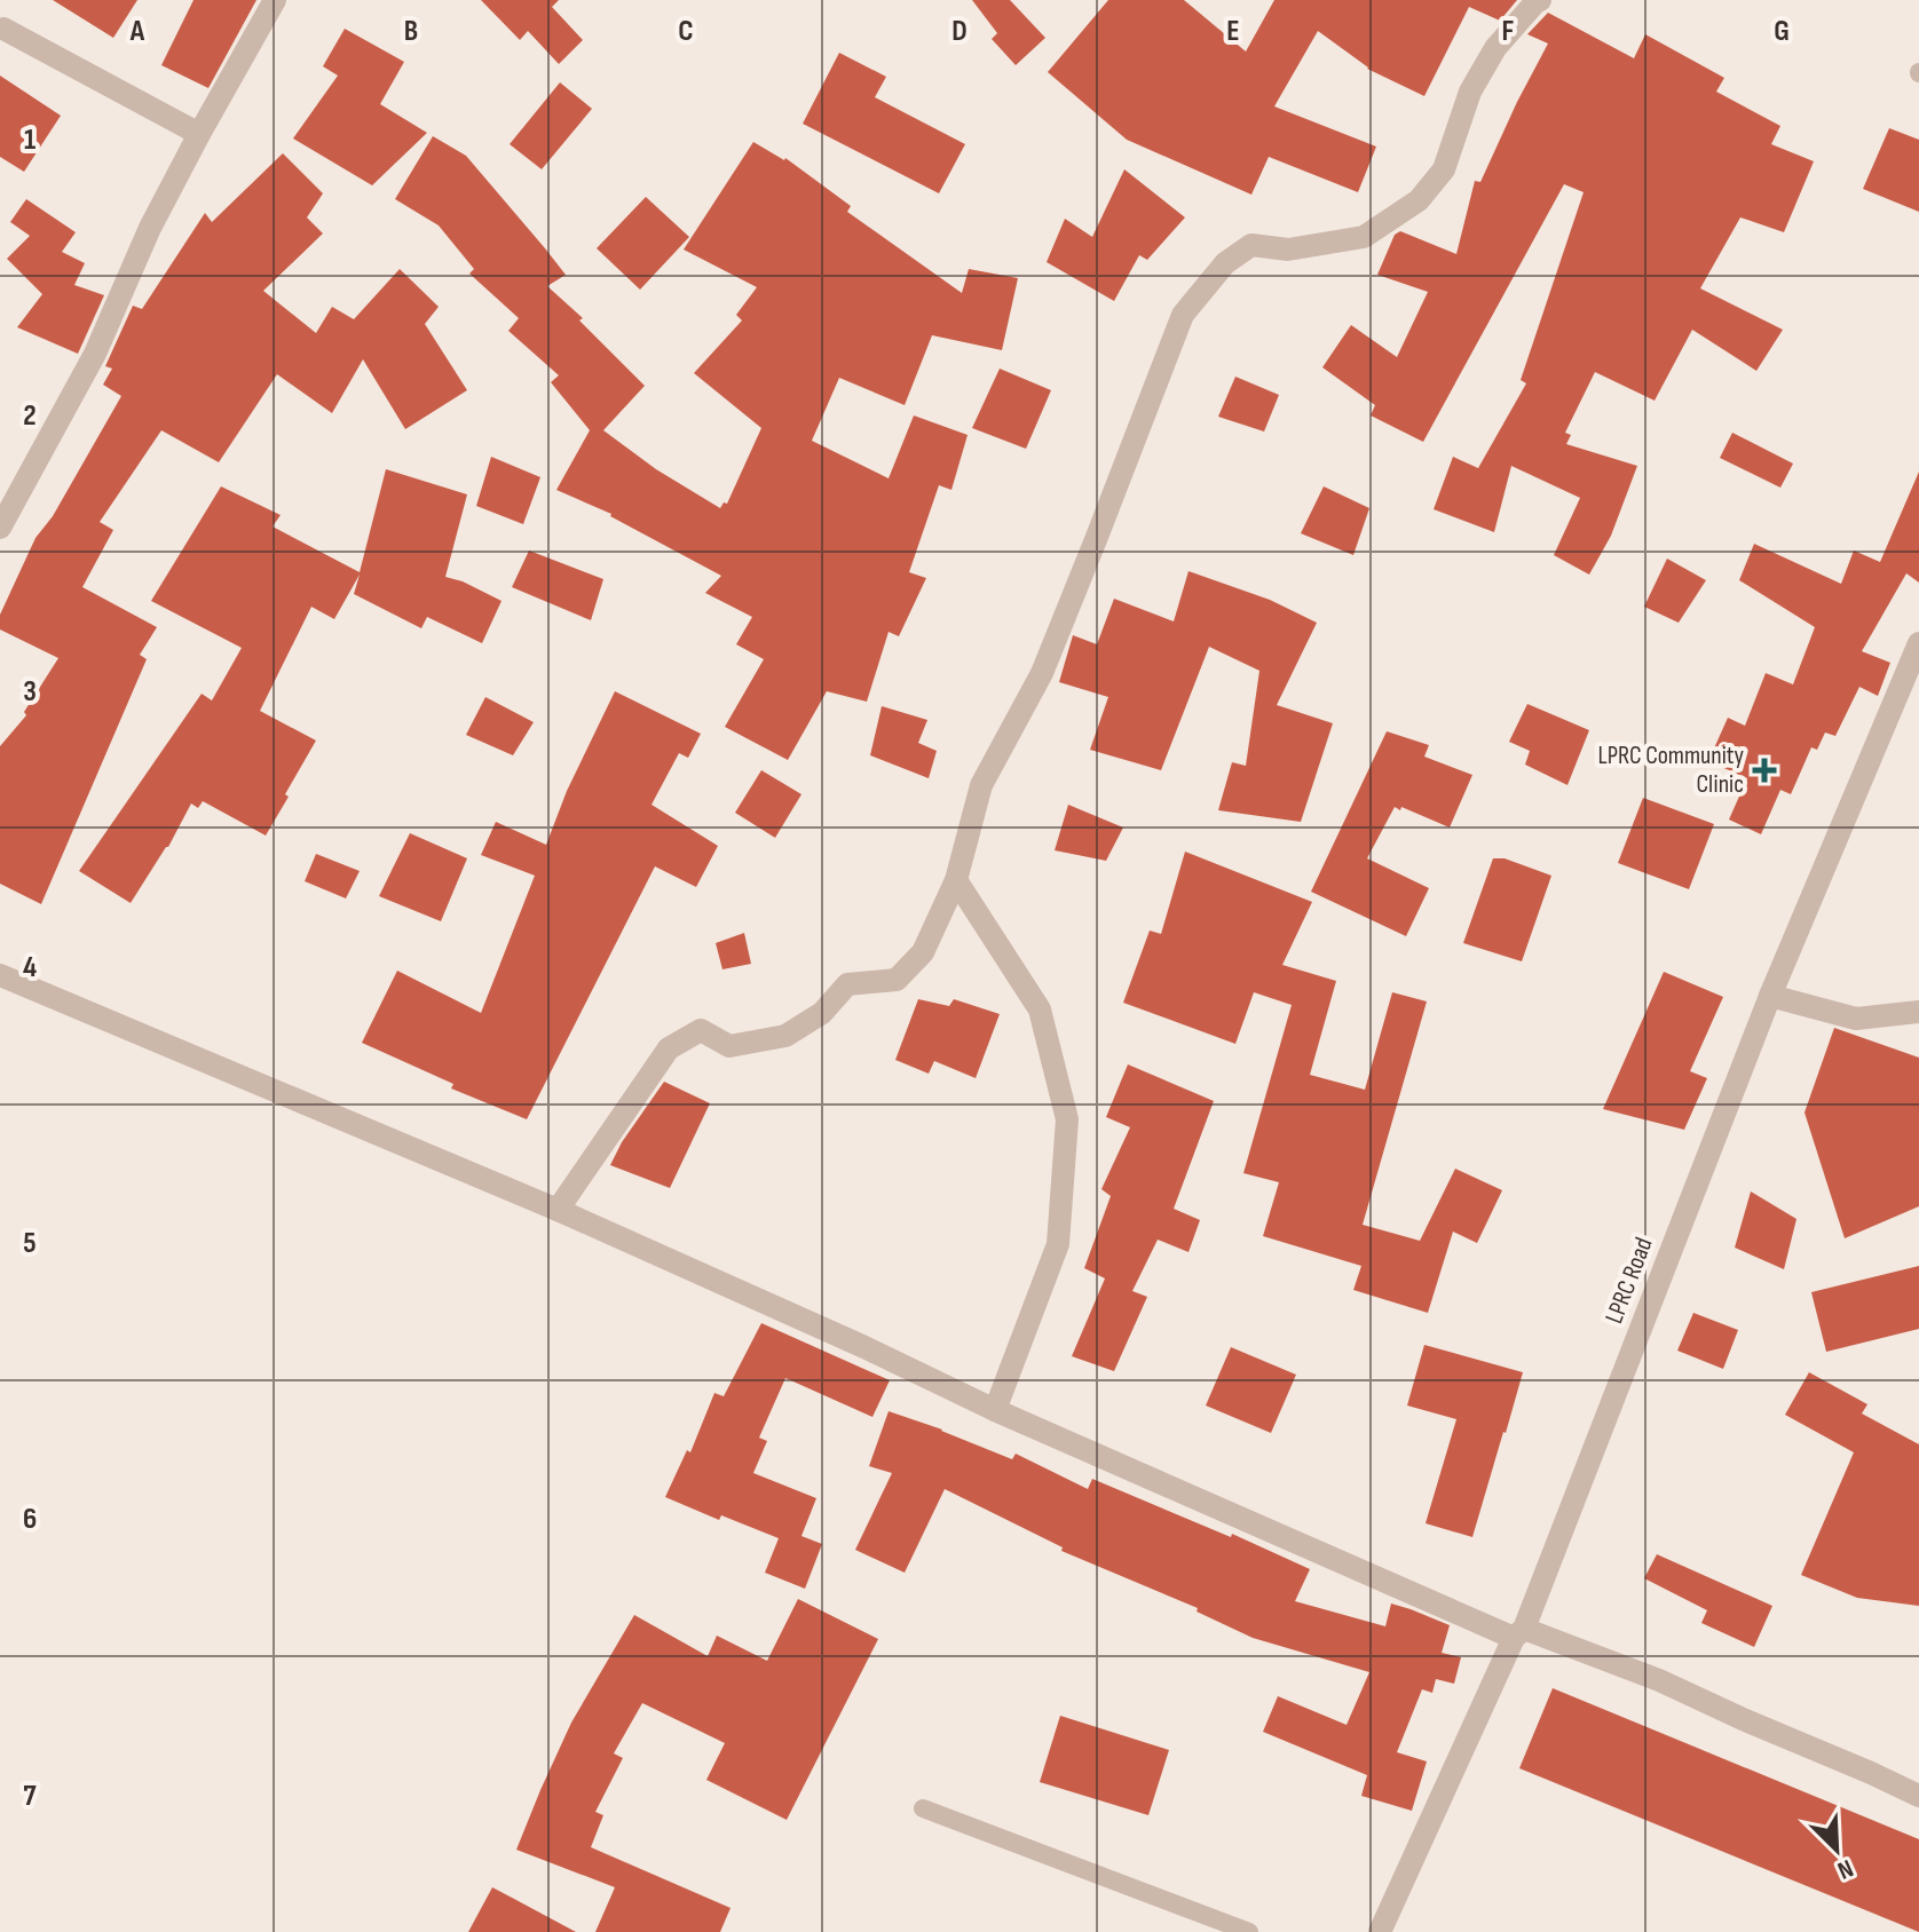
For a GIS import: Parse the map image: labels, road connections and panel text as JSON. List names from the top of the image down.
{
  "streets": {
    "street": ["LPRC Road"]
  },
  "places": {
    "health": ["LPRC Community Clinic"]
  },
  "north": "bottom right",
  "grid": {
    "columns": [
      "A",
      "B",
      "C",
      "D",
      "E",
      "F",
      "G"
    ],
    "rows": [
      "1",
      "2",
      "3",
      "4",
      "5",
      "6",
      "7"
    ]
  }
}
